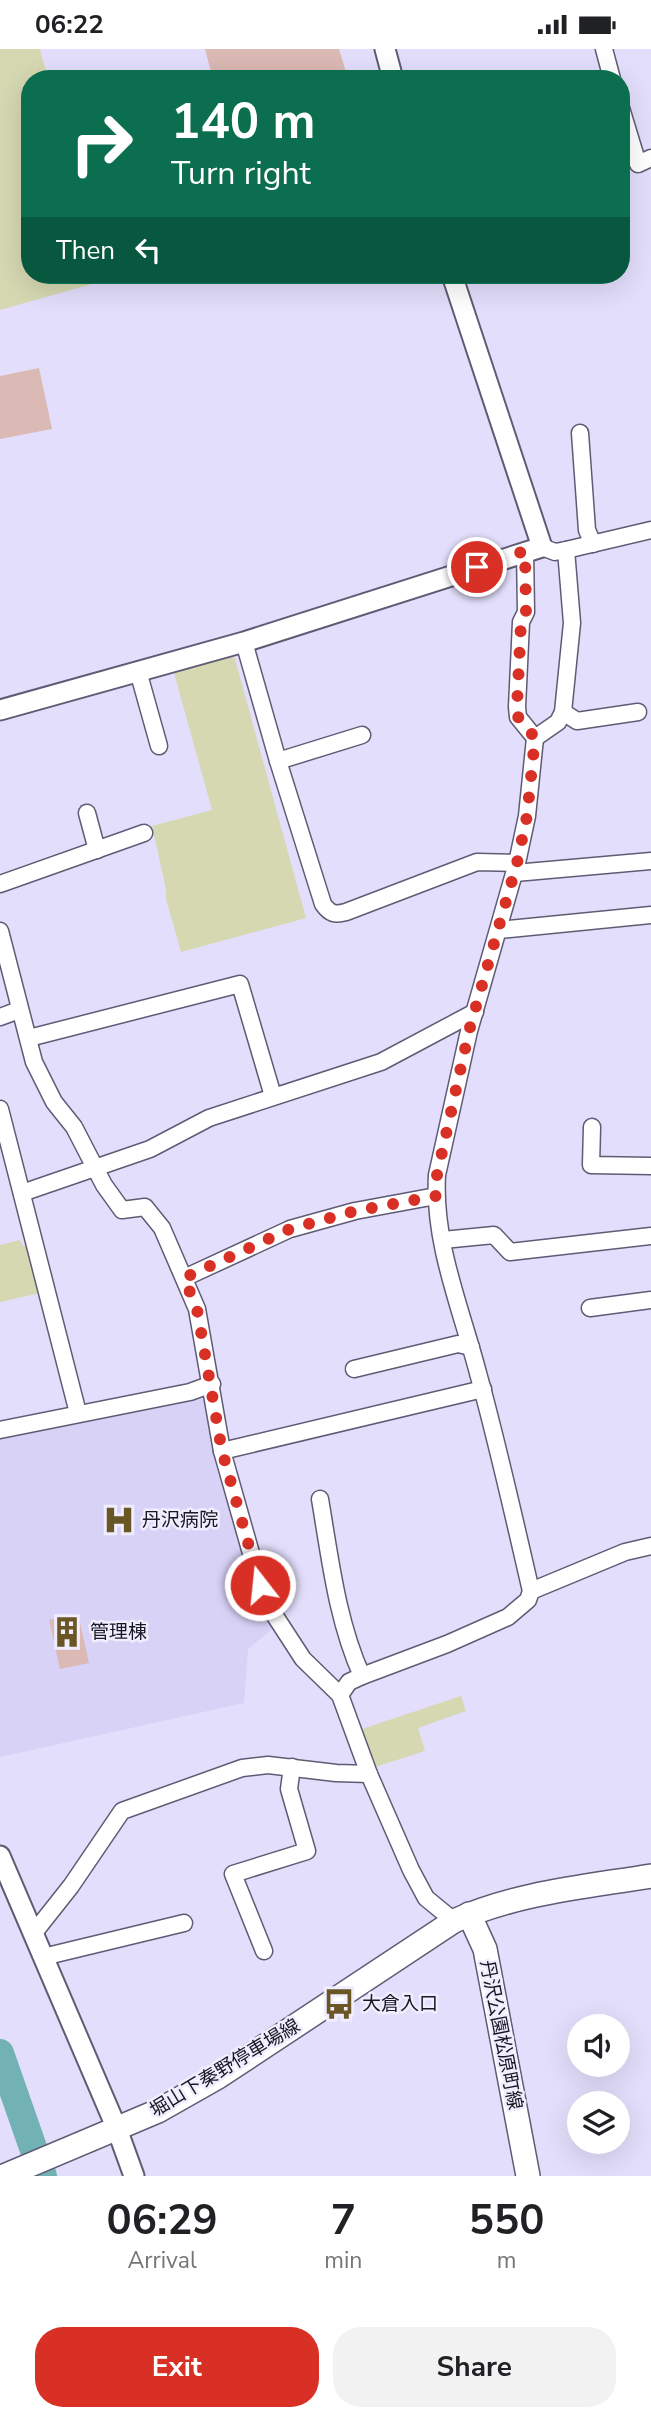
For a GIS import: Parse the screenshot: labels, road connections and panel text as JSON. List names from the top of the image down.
{
  "streets": {
    "main road": ["丹沢公園松原町線", "堀山下秦野停車場線"]
  },
  "crossings": [
    ["丹沢公園松原町線", "堀山下秦野停車場線"]
  ],
  "places": {
    "hospital": ["丹沢病院"],
    "building": ["管理棟"],
    "bus stop": ["大倉入口"]
  },
  "page": {
    "status": "06:22",
    "turn": ["140 m", "Turn right"],
    "then": "Then",
    "eta": [
      "06:29",
      "Arrival",
      "7",
      "min",
      "550",
      "m"
    ],
    "buttons": ["Exit", "Share"]
  }
}
